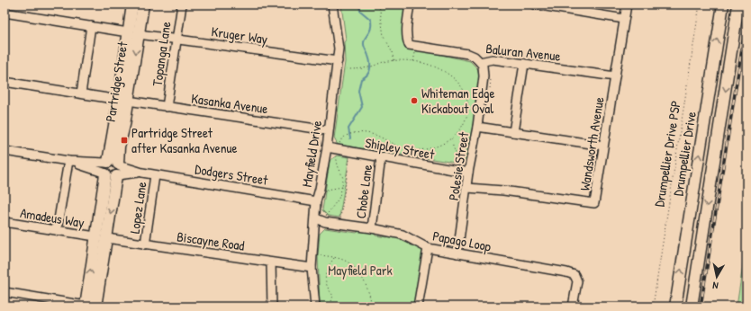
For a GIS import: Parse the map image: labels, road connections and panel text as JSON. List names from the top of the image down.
{
  "streets": {
    "main road": ["Partridge Street", "Drumpellier Drive"],
    "street": [
      "Kruger Way",
      "Baluran Avenue",
      "Topanga Lane",
      "Kasanka Avenue",
      "Wandsworth Avenue",
      "Shipley Street",
      "Mayfield Drive",
      "Polesie Street",
      "Dodgers Street",
      "Chobe Lane",
      "Lopez Lane",
      "Amadeus Way",
      "Biscayne Road",
      "Papago Loop"
    ],
    "path": ["Drumpellier Drive PSP"]
  },
  "crossings": [
    ["Kruger Way", "Topanga Lane"],
    ["Kruger Way", "Partridge Street"],
    ["Kruger Way", "Mayfield Drive"],
    ["Baluran Avenue", "Wandsworth Avenue"],
    ["Baluran Avenue", "Polesie Street"],
    ["Topanga Lane", "Kasanka Avenue"],
    ["Partridge Street", "Kasanka Avenue"],
    ["Partridge Street", "Dodgers Street"],
    ["Partridge Street", "Amadeus Way"],
    ["Partridge Street", "Biscayne Road"],
    ["Kasanka Avenue", "Mayfield Drive"],
    ["Wandsworth Avenue", "Polesie Street"],
    ["Shipley Street", "Mayfield Drive"],
    ["Shipley Street", "Polesie Street"],
    ["Shipley Street", "Chobe Lane"],
    ["Mayfield Drive", "Dodgers Street"],
    ["Mayfield Drive", "Biscayne Road"],
    ["Mayfield Drive", "Papago Loop"],
    ["Polesie Street", "Papago Loop"],
    ["Dodgers Street", "Lopez Lane"],
    ["Chobe Lane", "Papago Loop"],
    ["Lopez Lane", "Biscayne Road"],
    ["Amadeus Way", "Biscayne Road"]
  ],
  "parks": ["Mayfield Park"],
  "places": {
    "other": ["Whiteman Edge Kickabout Oval"],
    "transit": ["Partridge Street after Kasanka Avenue"]
  },
  "north": "bottom"
}
